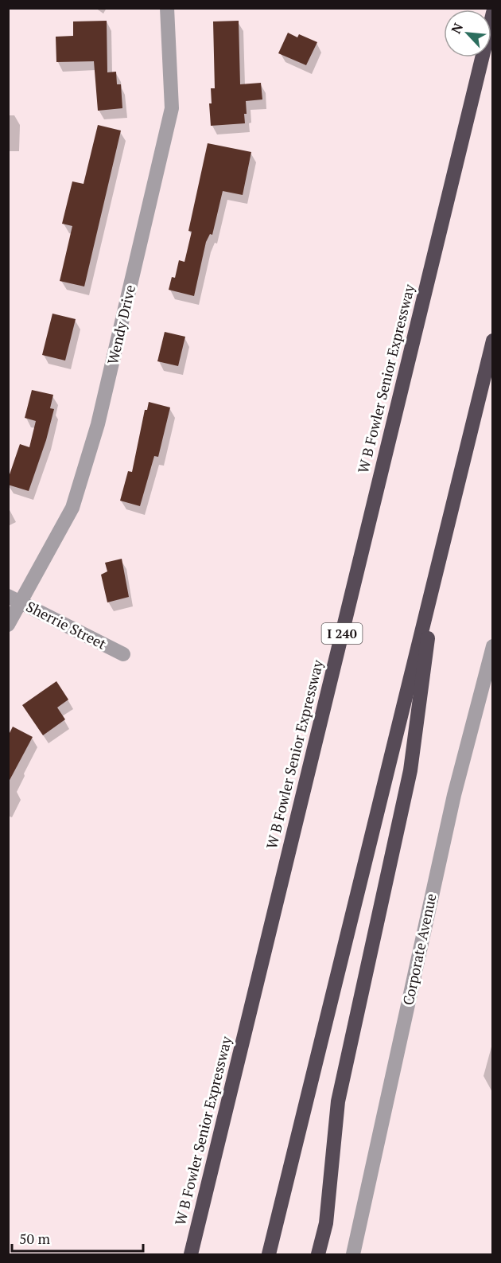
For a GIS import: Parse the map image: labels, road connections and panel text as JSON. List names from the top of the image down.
{
  "streets": {
    "highway": ["W B Fowler Senior Expressway", "I 240"],
    "street": ["Wendy Drive", "Sherrie Street", "Corporate Avenue"]
  },
  "crossings": [
    ["Wendy Drive", "Sherrie Street"]
  ],
  "scale_bar": "50 m",
  "north": "top left"
}
